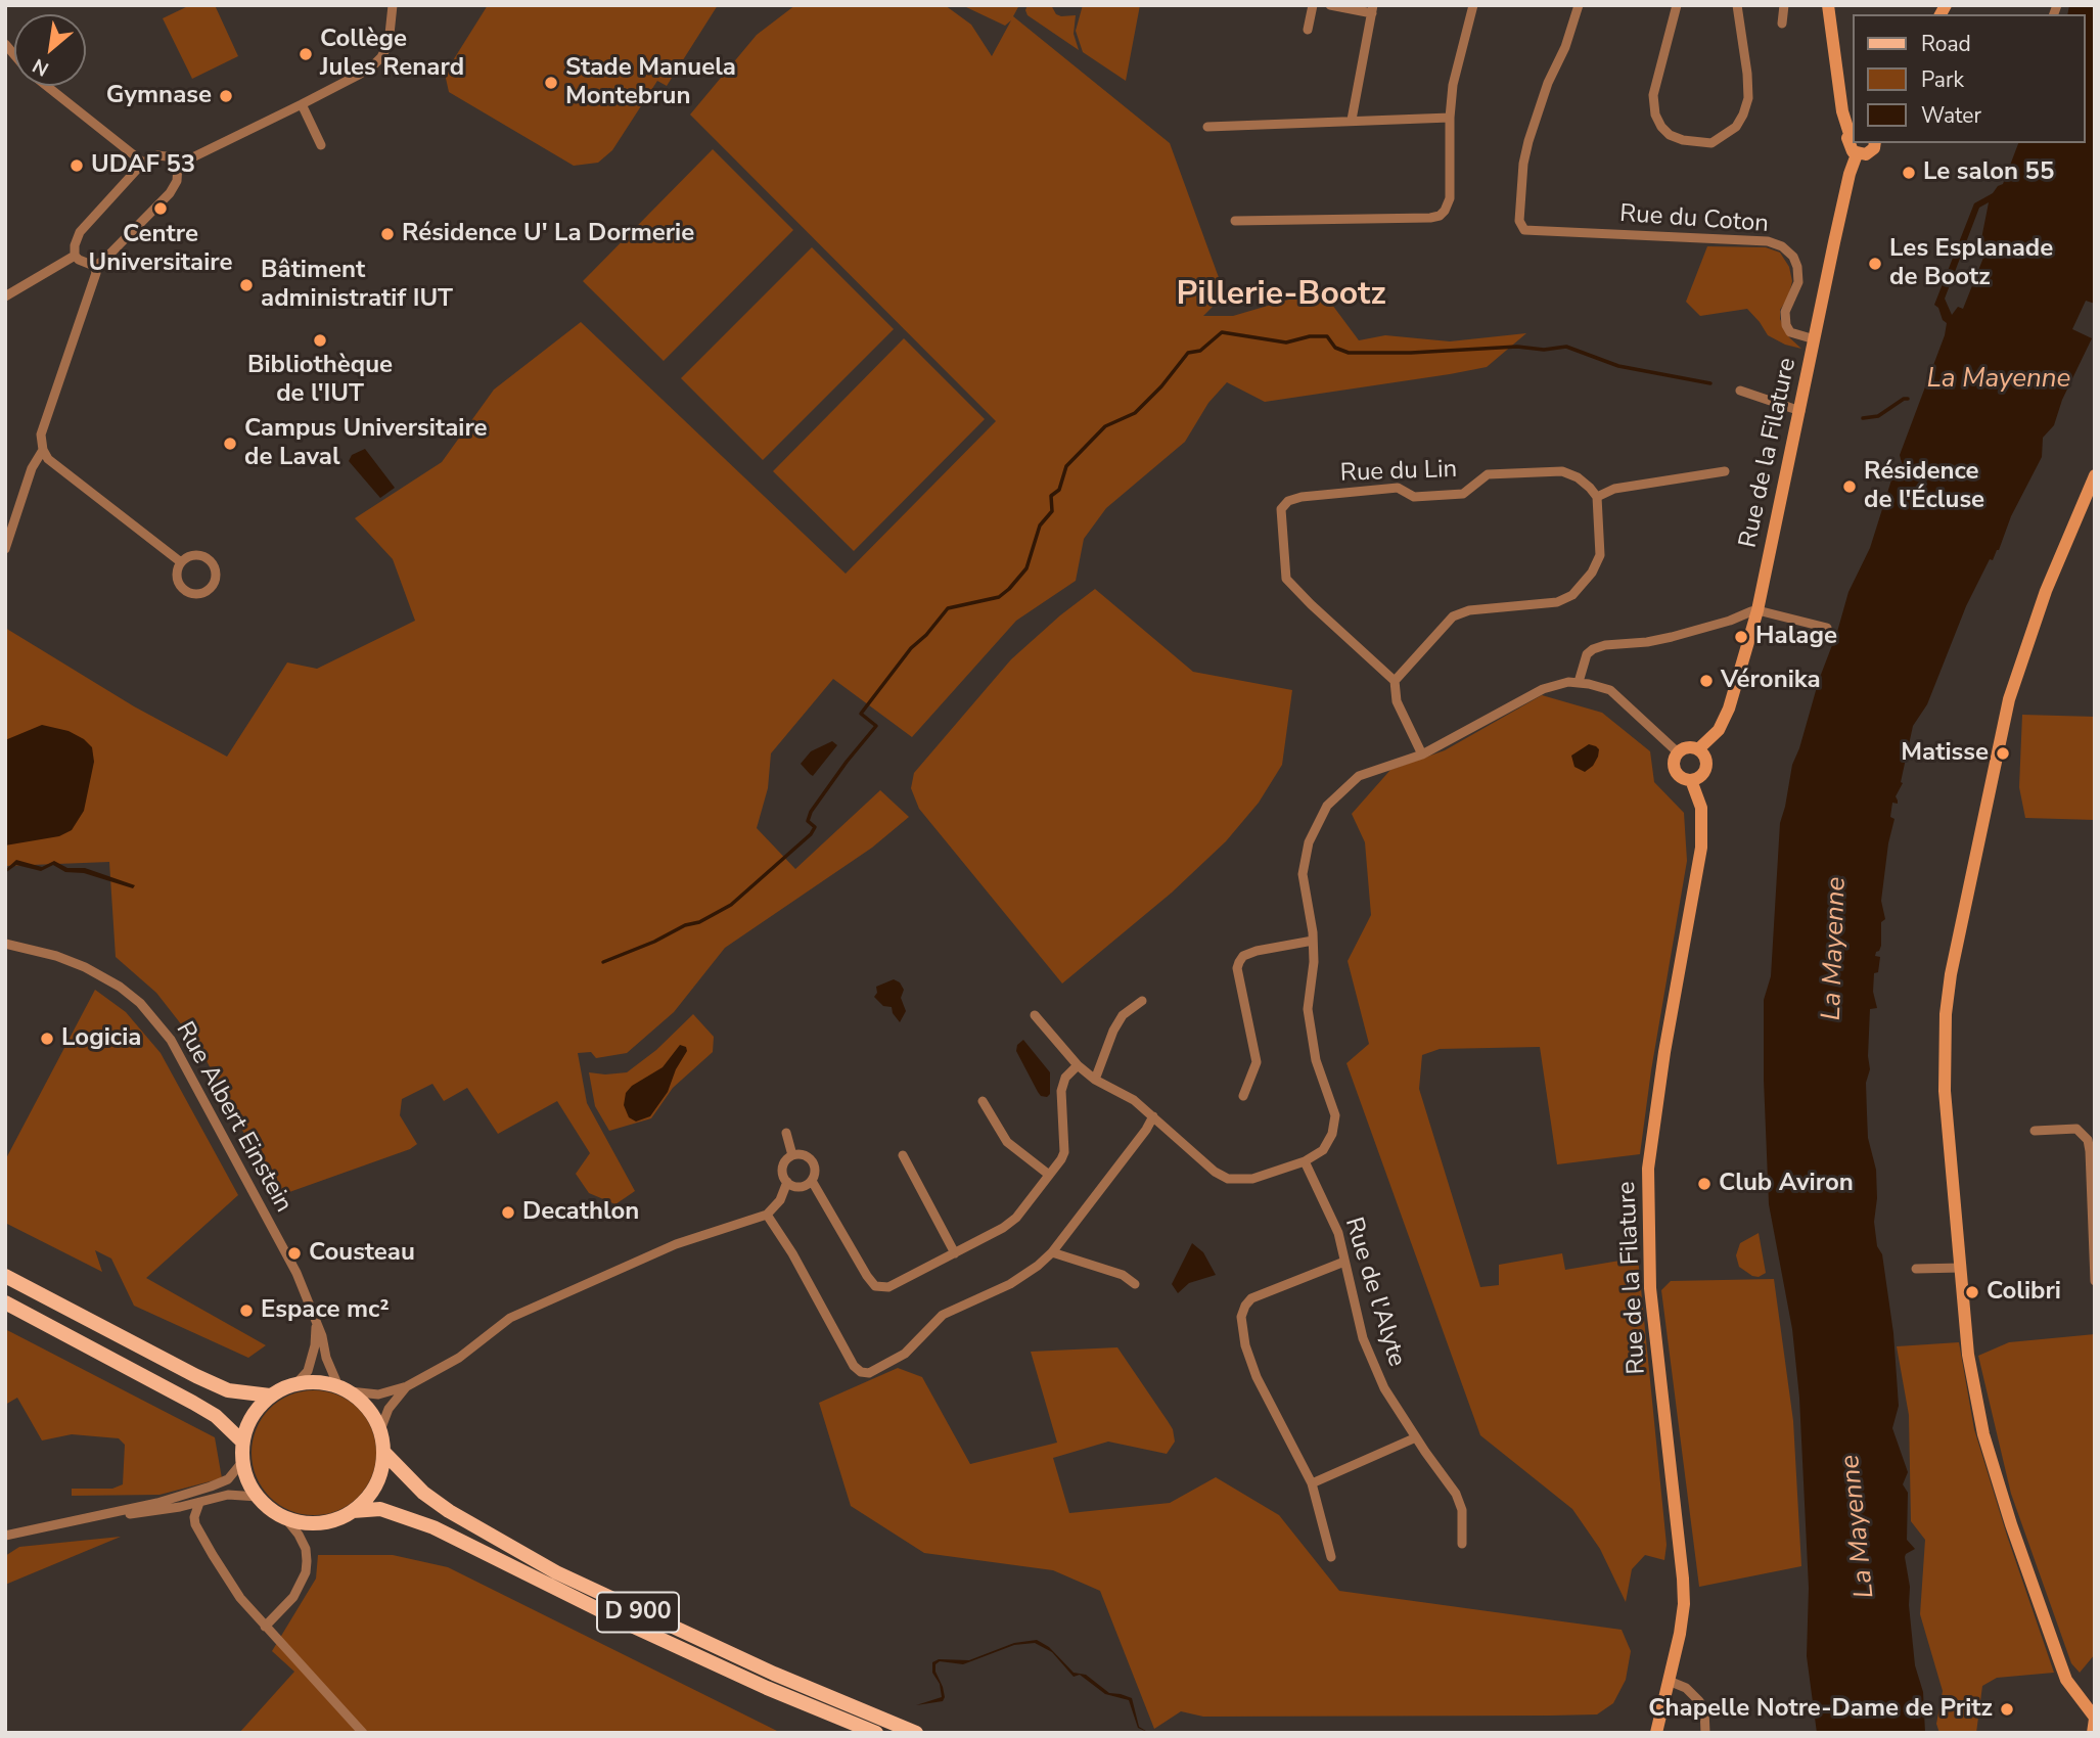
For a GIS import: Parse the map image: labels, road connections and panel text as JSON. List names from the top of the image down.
{
  "streets": {
    "main road": ["D 900"],
    "street": [
      "Rue du Coton",
      "Rue de la Filature",
      "Rue du Lin",
      "Rue Albert Einstein",
      "Rue de l'Alyte"
    ]
  },
  "crossings": [
    ["Rue du Coton", "Rue de la Filature"],
    ["Rue Albert Einstein", "D 900"]
  ],
  "districts": ["Pillerie-Bootz"],
  "water": ["La Mayenne"],
  "places": [
    "Collège Jules Renard",
    "Stade Manuela Montebrun",
    "Gymnase",
    "UDAF 53",
    "Le salon 55",
    "Centre Universitaire",
    "Résidence U' La Dormerie",
    "Les Esplanade de Bootz",
    "Bâtiment administratif IUT",
    "Bibliothèque de l'IUT",
    "Campus Universitaire de Laval",
    "Résidence de l'Écluse",
    "Halage",
    "Véronika",
    "Matisse",
    "Logicia",
    "Club Aviron",
    "Decathlon",
    "Cousteau",
    "Colibri",
    "Espace mc²",
    "Chapelle Notre-Dame de Pritz"
  ],
  "legend": ["Road", "Park", "Water"],
  "north": "bottom left"
}
